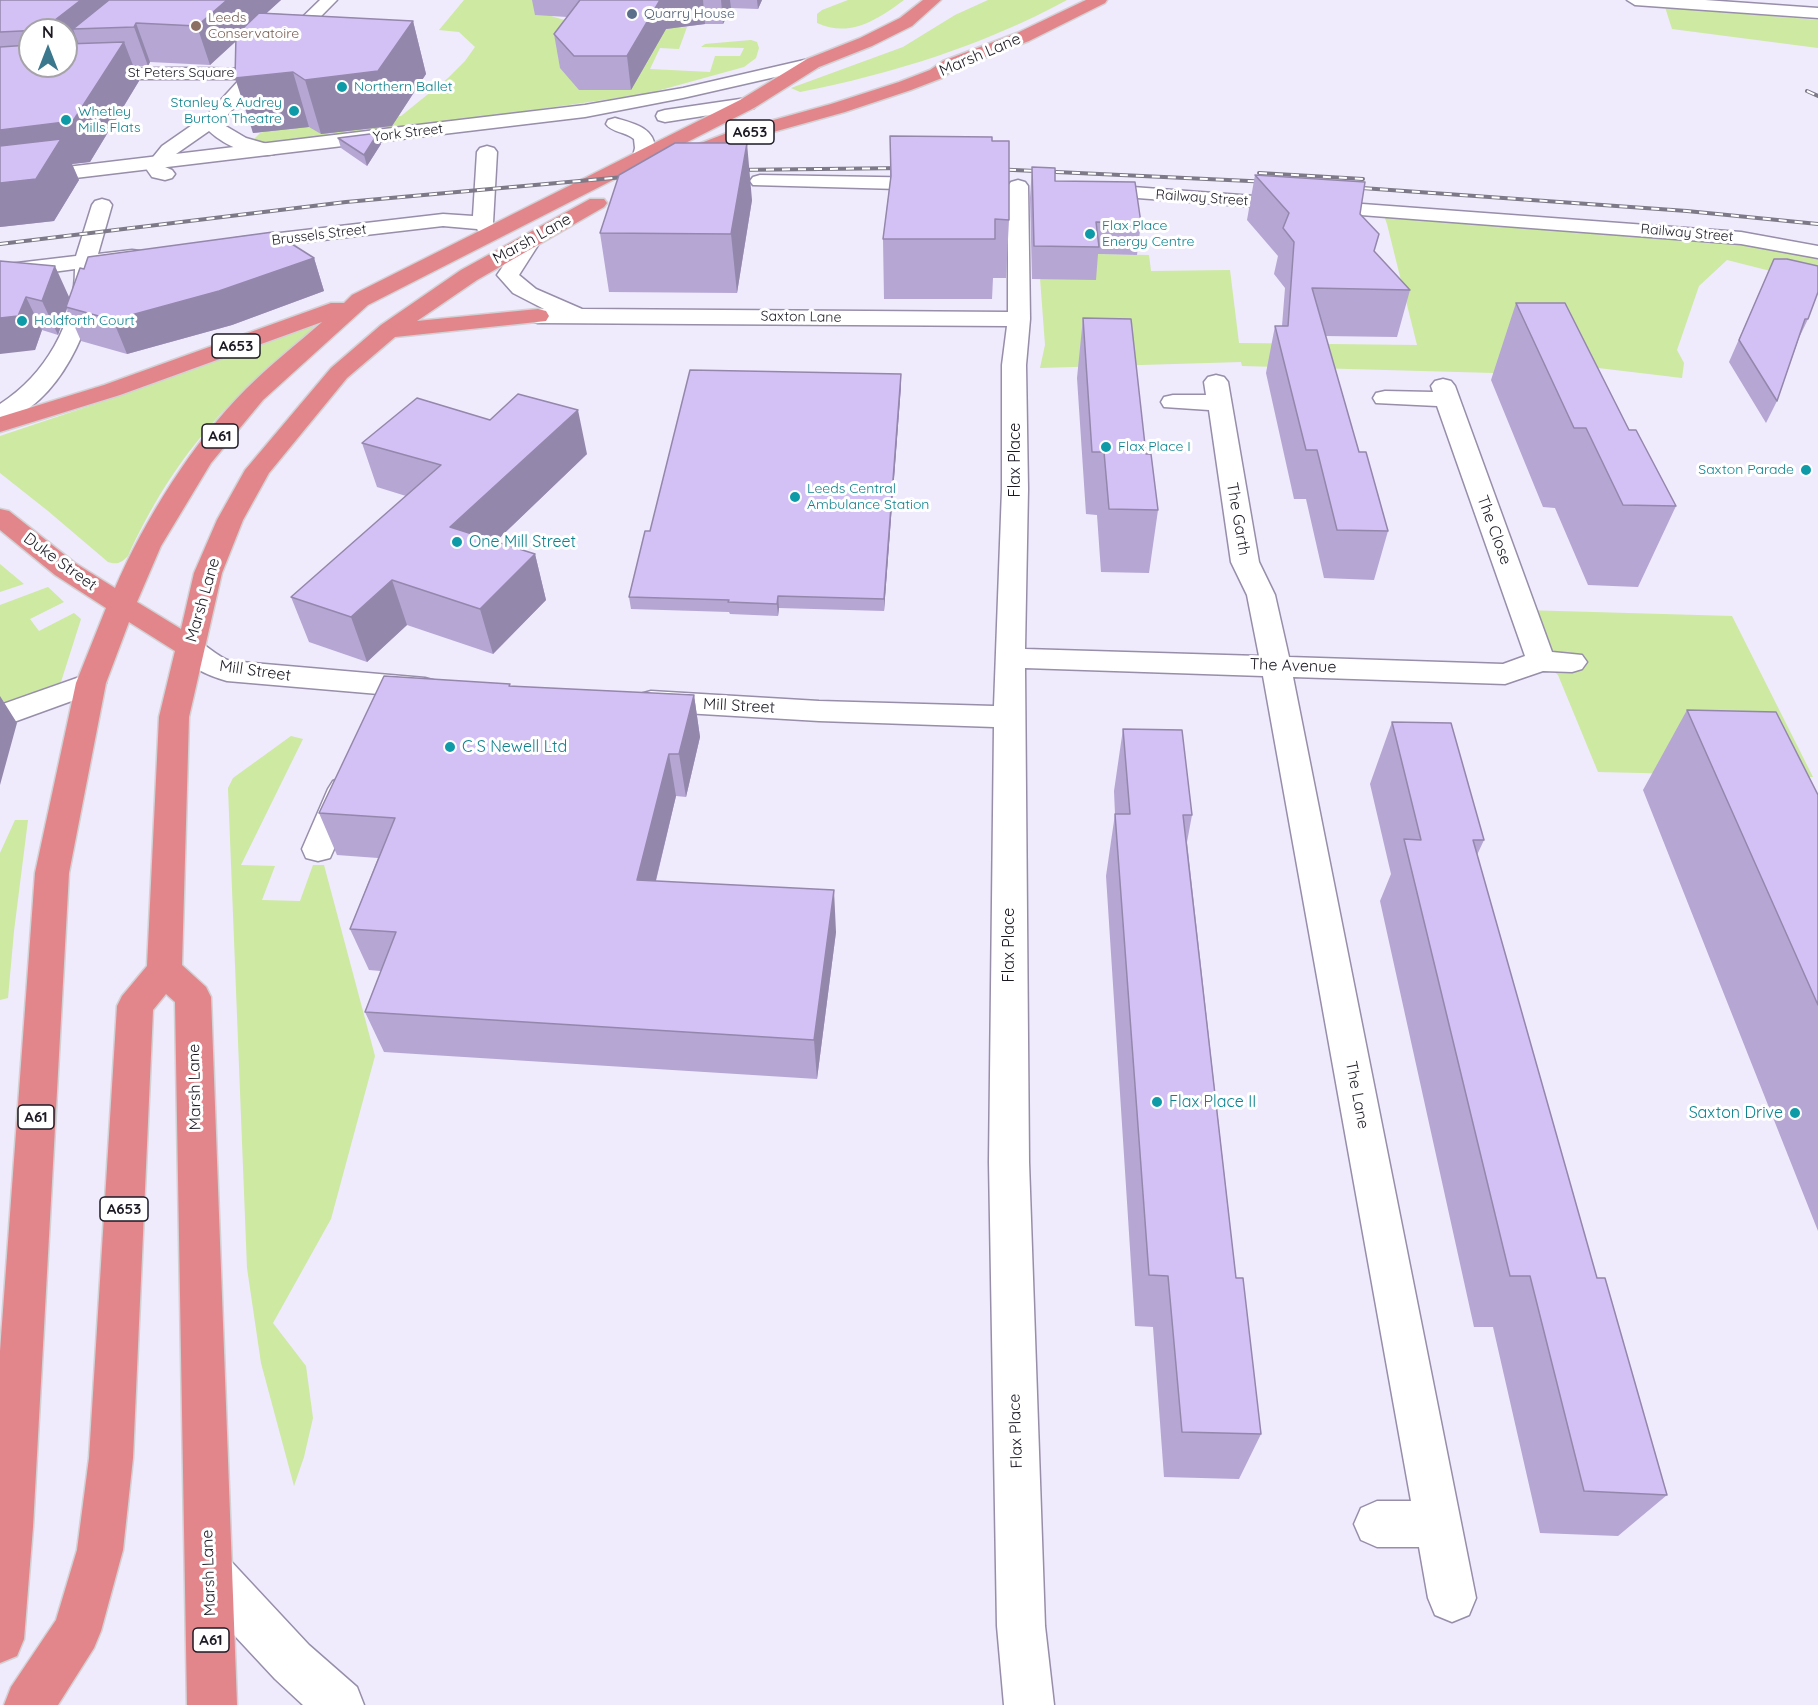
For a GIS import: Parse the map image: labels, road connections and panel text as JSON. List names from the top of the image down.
{
  "streets": {
    "highway": [
      "Marsh Lane",
      "A653",
      "A61",
      "Duke Street"
    ],
    "street": [
      "St Peters Square",
      "York Street",
      "Railway Street",
      "Brussels Street",
      "Saxton Lane",
      "Flax Place",
      "The Garth",
      "The Close",
      "The Avenue",
      "Mill Street",
      "The Lane"
    ]
  },
  "crossings": [
    ["Marsh Lane", "A653"],
    ["Marsh Lane", "York Street"],
    ["Marsh Lane", "Brussels Street"],
    ["Marsh Lane", "Saxton Lane"],
    ["Marsh Lane", "Duke Street"],
    ["Marsh Lane", "Mill Street"],
    ["Saxton Lane", "Flax Place"],
    ["Flax Place", "The Avenue"],
    ["Flax Place", "Mill Street"],
    ["The Garth", "The Avenue"],
    ["The Garth", "The Lane"],
    ["The Close", "The Avenue"],
    ["Duke Street", "Mill Street"],
    ["The Avenue", "The Lane"]
  ],
  "places": [
    "Quarry House",
    "Leeds Conservatoire",
    "Northern Ballet",
    "Stanley & Audrey Burton Theatre",
    "Whetley Mills Flats",
    "Flax Place Energy Centre",
    "Holdforth Court",
    "Flax Place I",
    "Saxton Parade",
    "Leeds Central Ambulance Station",
    "One Mill Street",
    "C S Newell Ltd",
    "Flax Place II",
    "Saxton Drive"
  ],
  "north": "top"
}
